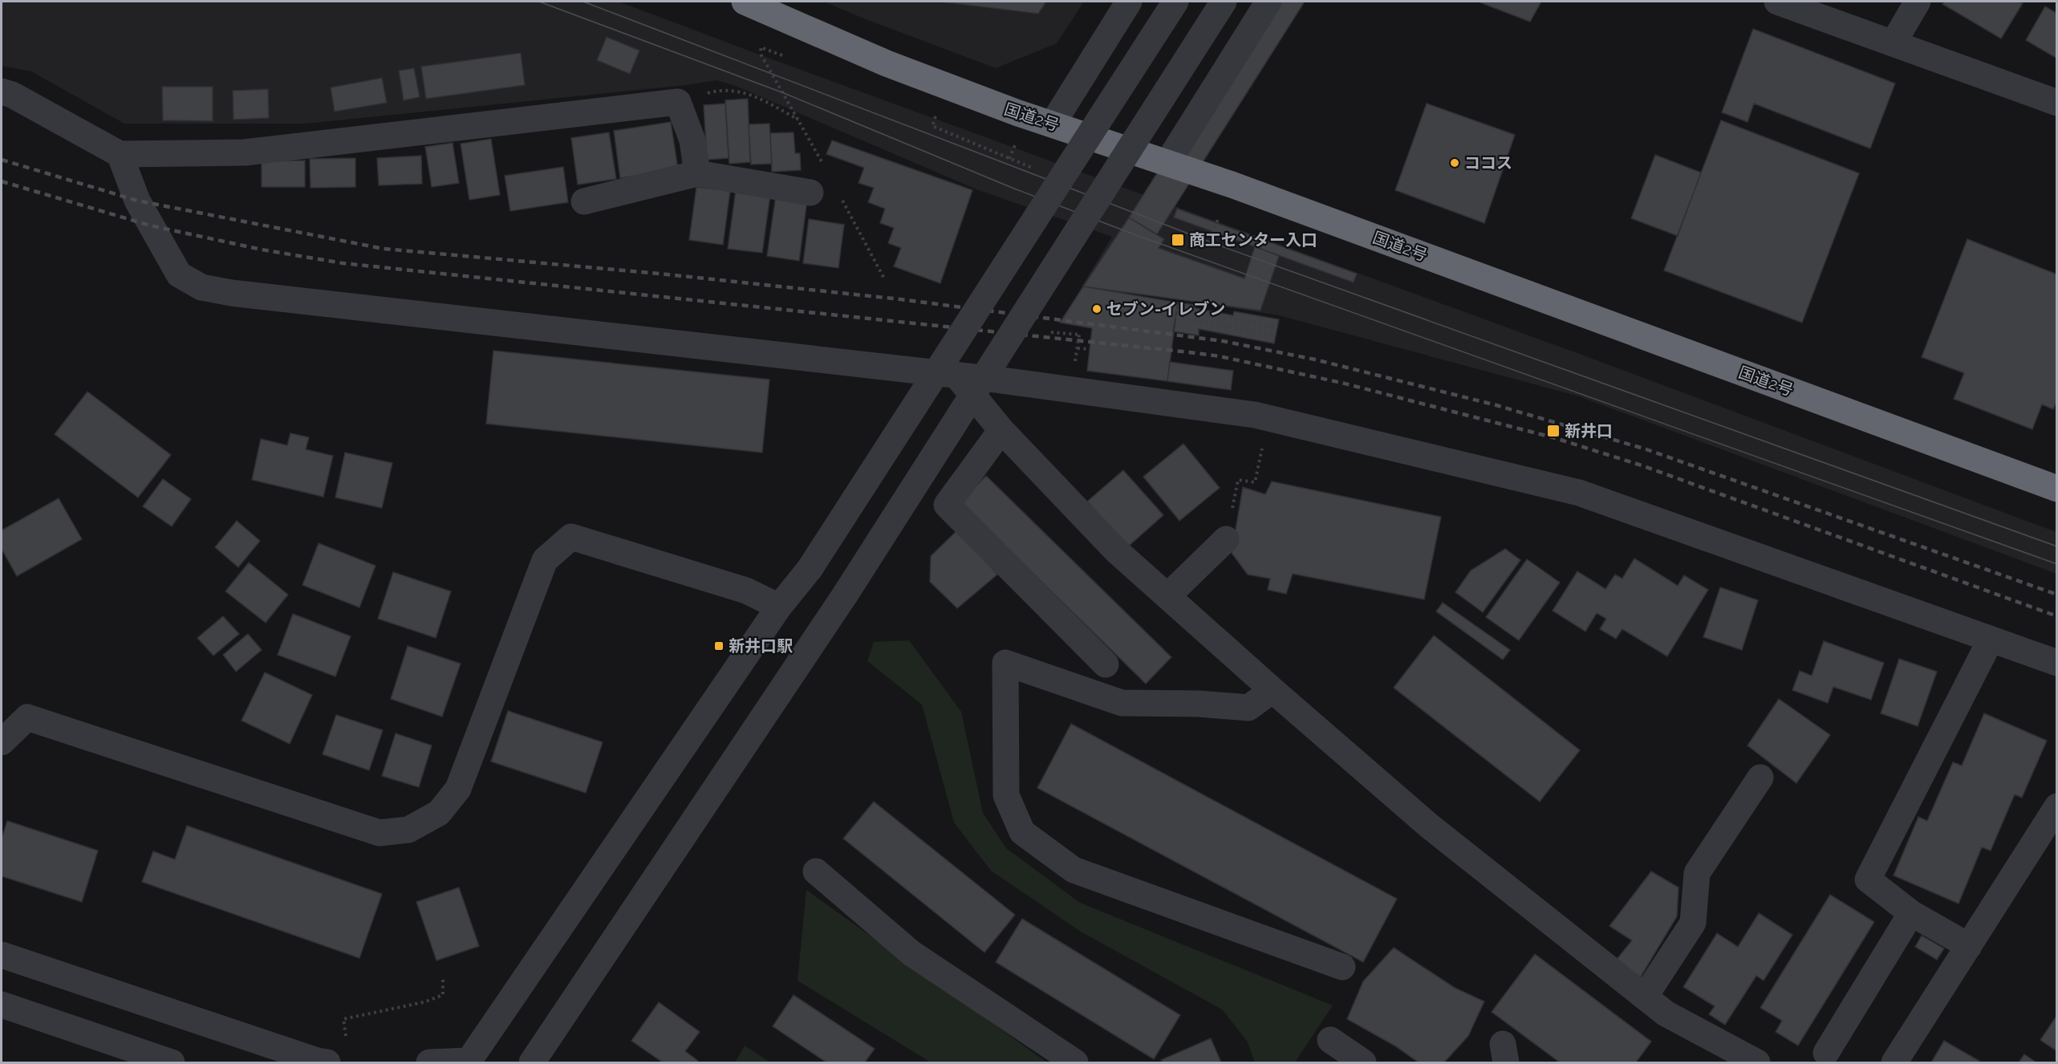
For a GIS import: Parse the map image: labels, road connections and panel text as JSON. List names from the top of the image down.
{
  "streets": {
    "highway": ["国道2号"]
  },
  "places": {
    "other": ["ココス", "セブン-イレブン"],
    "transit": ["商工センター入口", "新井口", "新井口駅"]
  }
}
